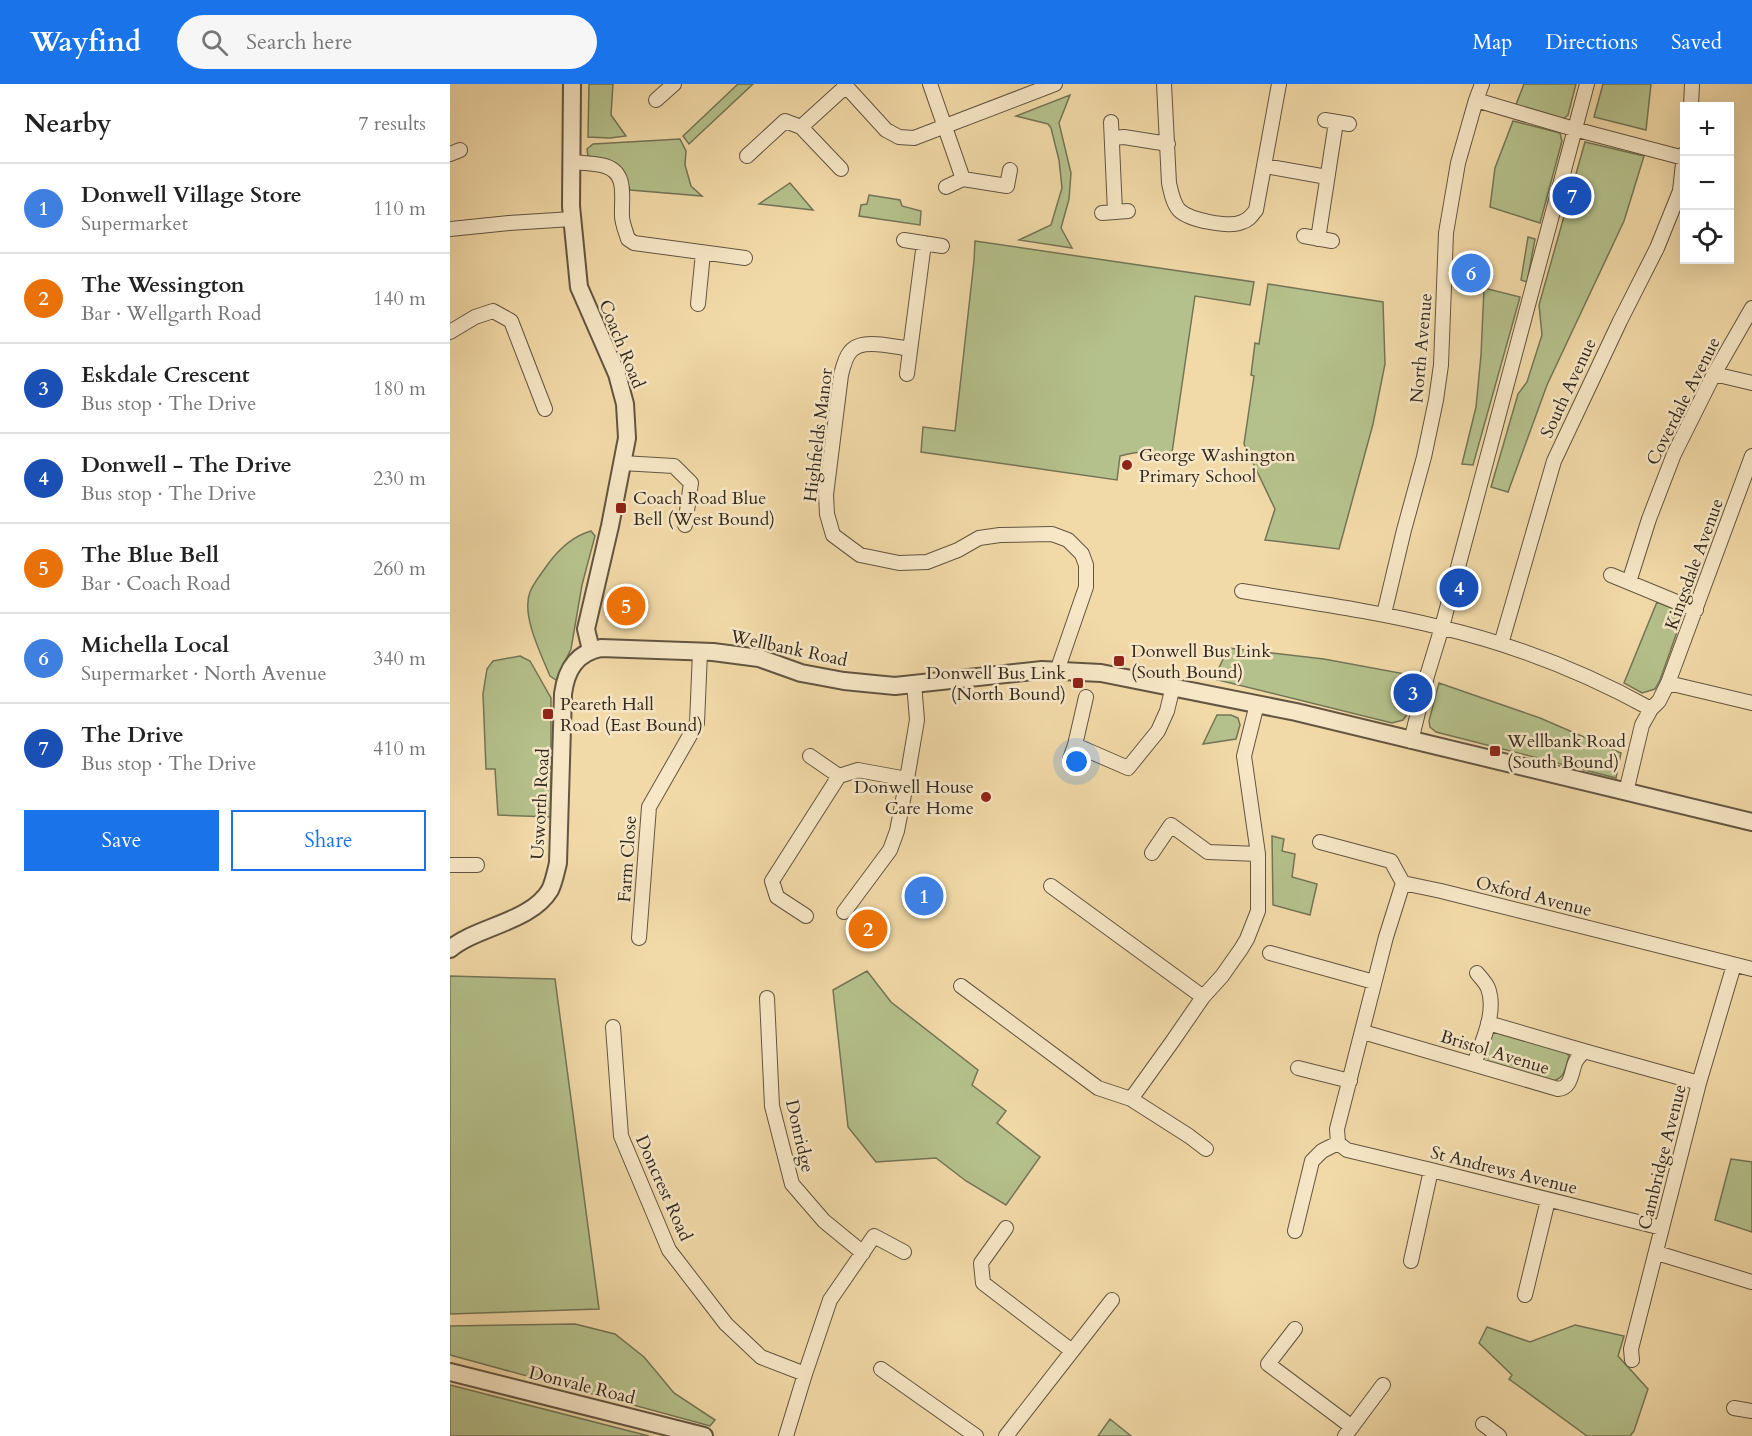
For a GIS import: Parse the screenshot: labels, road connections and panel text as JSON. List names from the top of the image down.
{
  "streets": {
    "street": [
      "Coach Road",
      "North Avenue",
      "South Avenue",
      "Coverdale Avenue",
      "Highfields Manor",
      "Kingsdale Avenue",
      "Wellbank Road",
      "Usworth Road",
      "Farm Close",
      "Oxford Avenue",
      "Bristol Avenue",
      "Donridge",
      "Cambridge Avenue",
      "St Andrews Avenue",
      "Doncrest Road",
      "Donvale Road"
    ]
  },
  "crossings": [
    ["Coach Road", "Wellbank Road"],
    ["Coach Road", "Usworth Road"],
    ["Highfields Manor", "Wellbank Road"],
    ["Kingsdale Avenue", "Wellbank Road"],
    ["Wellbank Road", "Usworth Road"],
    ["Wellbank Road", "Farm Close"],
    ["Oxford Avenue", "Cambridge Avenue"],
    ["Cambridge Avenue", "St Andrews Avenue"]
  ],
  "places": {
    "other": ["George Washington Primary School", "Donwell House Care Home"],
    "transit": [
      "Coach Road Blue Bell (West Bound)",
      "Donwell Bus Link (South Bound)",
      "Donwell Bus Link (North Bound)",
      "Peareth Hall Road (East Bound)",
      "Wellbank Road (South Bound)"
    ]
  },
  "page": {
    "header": "Wayfind",
    "search": "Search here",
    "nav": ["Map", "Directions", "Saved"],
    "heading": ["Nearby", "7 results"],
    "map_buttons": ["+", "−"],
    "list": [
      {
        "mark": "1",
        "name": "Donwell Village Store",
        "note": "Supermarket",
        "value": "110 m"
      },
      {
        "mark": "2",
        "name": "The Wessington",
        "note": "Bar · Wellgarth Road",
        "value": "140 m"
      },
      {
        "mark": "3",
        "name": "Eskdale Crescent",
        "note": "Bus stop · The Drive",
        "value": "180 m"
      },
      {
        "mark": "4",
        "name": "Donwell - The Drive",
        "note": "Bus stop · The Drive",
        "value": "230 m"
      },
      {
        "mark": "5",
        "name": "The Blue Bell",
        "note": "Bar · Coach Road",
        "value": "260 m"
      },
      {
        "mark": "6",
        "name": "Michella Local",
        "note": "Supermarket · North Avenue",
        "value": "340 m"
      },
      {
        "mark": "7",
        "name": "The Drive",
        "note": "Bus stop · The Drive",
        "value": "410 m"
      }
    ],
    "pins": [
      "7",
      "6",
      "4",
      "5",
      "3",
      "1",
      "2"
    ],
    "buttons": ["Save", "Share"]
  }
}
